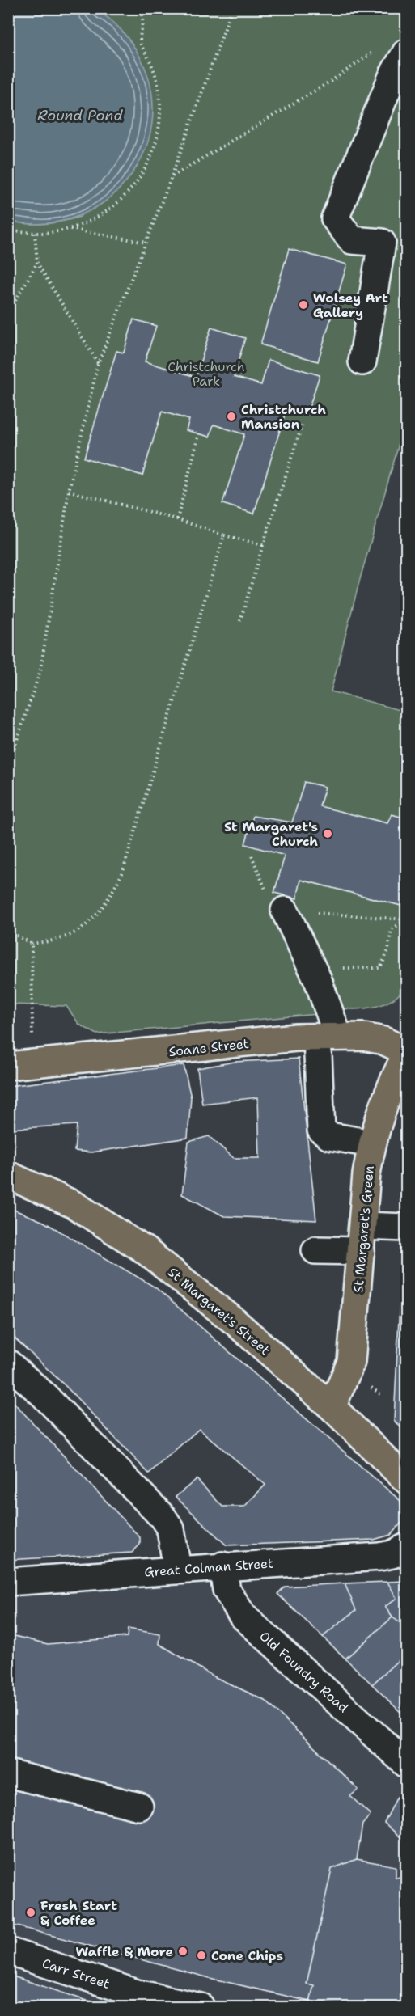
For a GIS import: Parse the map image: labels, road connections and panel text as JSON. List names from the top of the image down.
{
  "streets": {
    "main road": ["Soane Street", "St Margaret's Green", "St Margaret's Street"],
    "street": ["Great Colman Street", "Old Foundry Road", "Carr Street"]
  },
  "crossings": [
    ["Soane Street", "St Margaret's Green"],
    ["St Margaret's Green", "St Margaret's Street"],
    ["Great Colman Street", "Old Foundry Road"]
  ],
  "water": ["Round Pond"],
  "parks": ["Christchurch Park"],
  "places": [
    "Wolsey Art Gallery",
    "Christchurch Mansion",
    "St Margaret's Church",
    "Fresh Start & Coffee",
    "Waffle & More",
    "Cone Chips"
  ]
}
